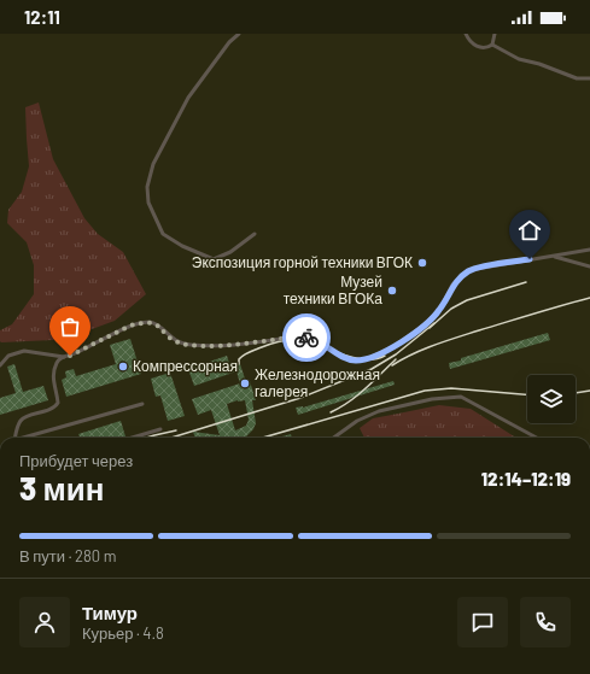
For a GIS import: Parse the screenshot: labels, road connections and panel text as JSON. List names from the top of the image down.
{
  "places": [
    "Экспозиция горной техники ВГОК",
    "Музей техники ВГОКа",
    "Компрессорная",
    "Железнодорожная галерея"
  ],
  "page": {
    "status": "12:11",
    "heading": ["3 мин", "Прибудет через", "12:14–12:19"],
    "panel": ["Тимур", "Курьер · 4.8"],
    "bar": "В пути · 280 m"
  }
}
